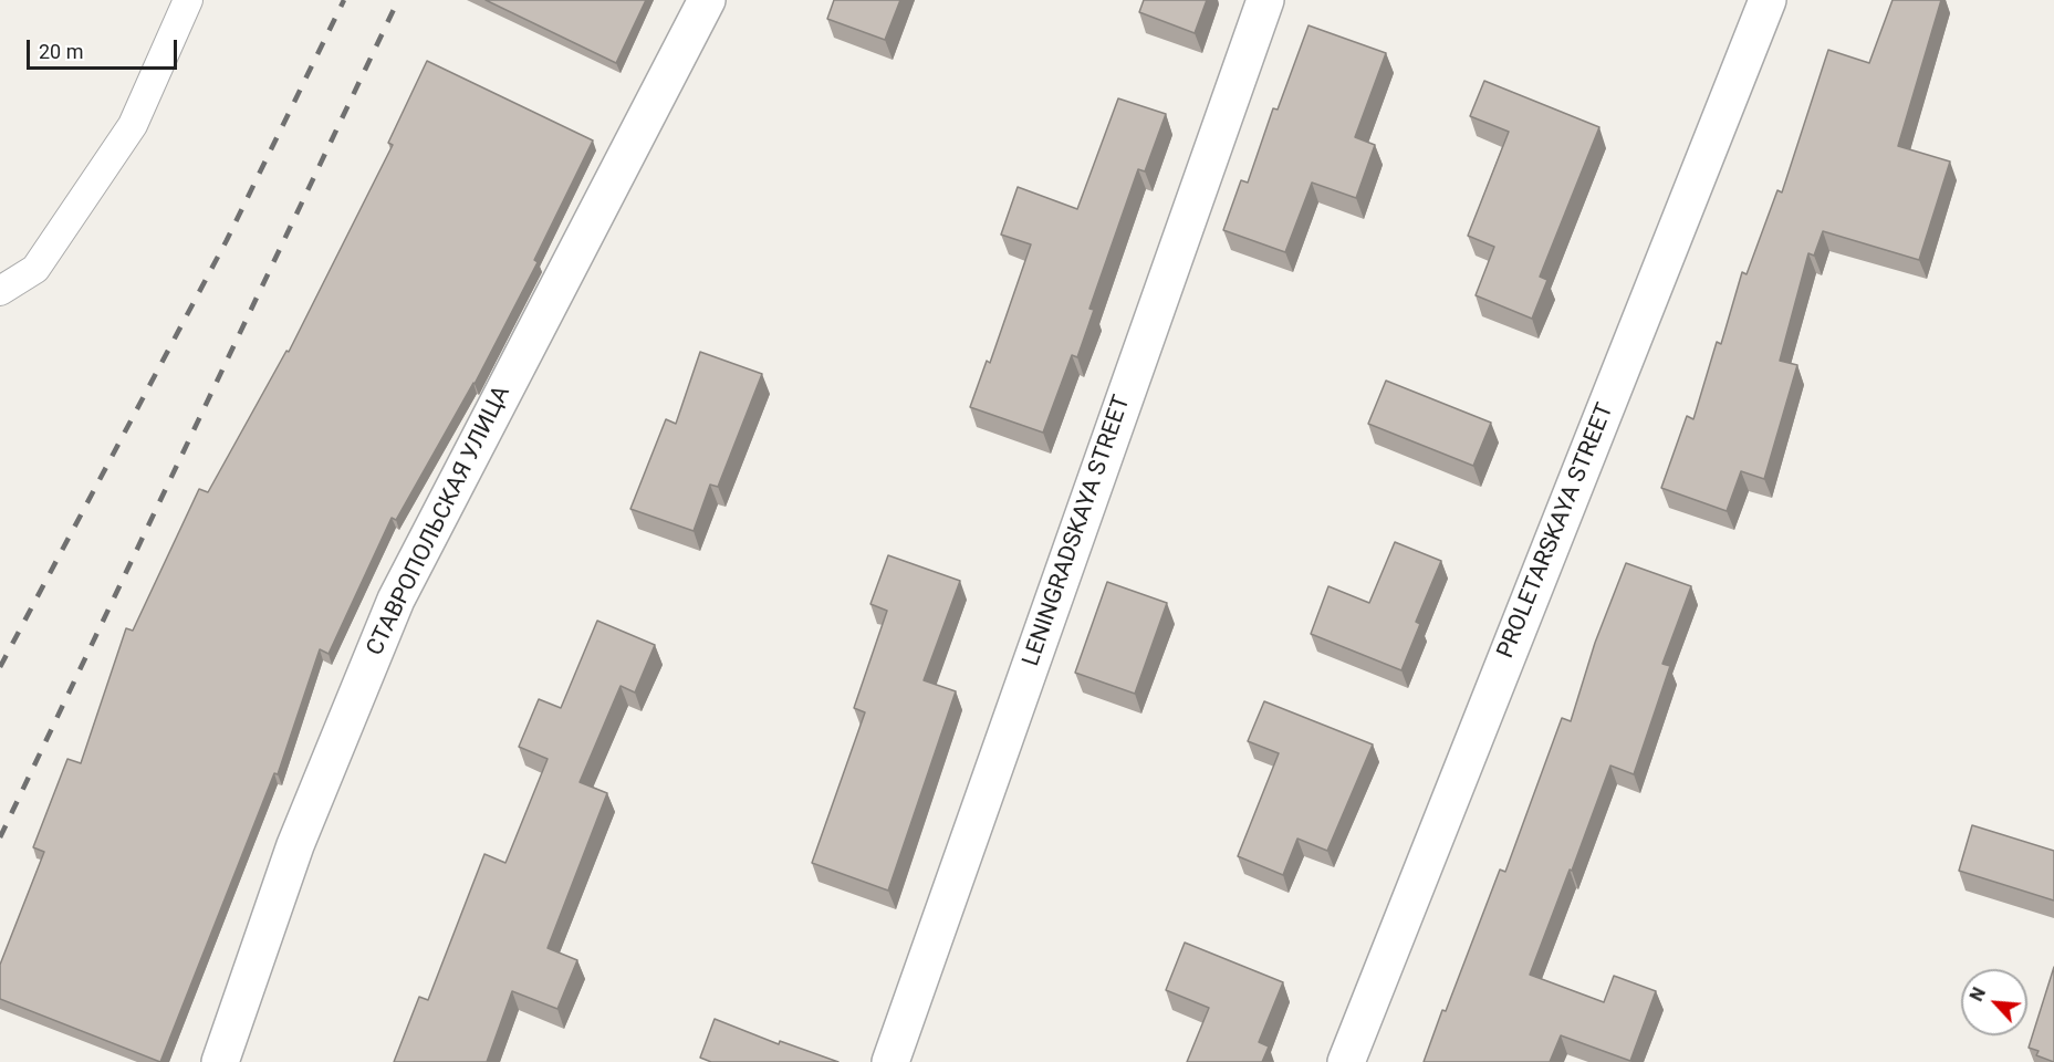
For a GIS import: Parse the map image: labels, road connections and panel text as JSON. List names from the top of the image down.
{
  "streets": {
    "street": ["СТАВРОПОЛЬСКАЯ УЛИЦА", "LENINGRADSKAYA STREET", "PROLETARSKAYA STREET"]
  },
  "scale_bar": "20 m",
  "north": "top left"
}
